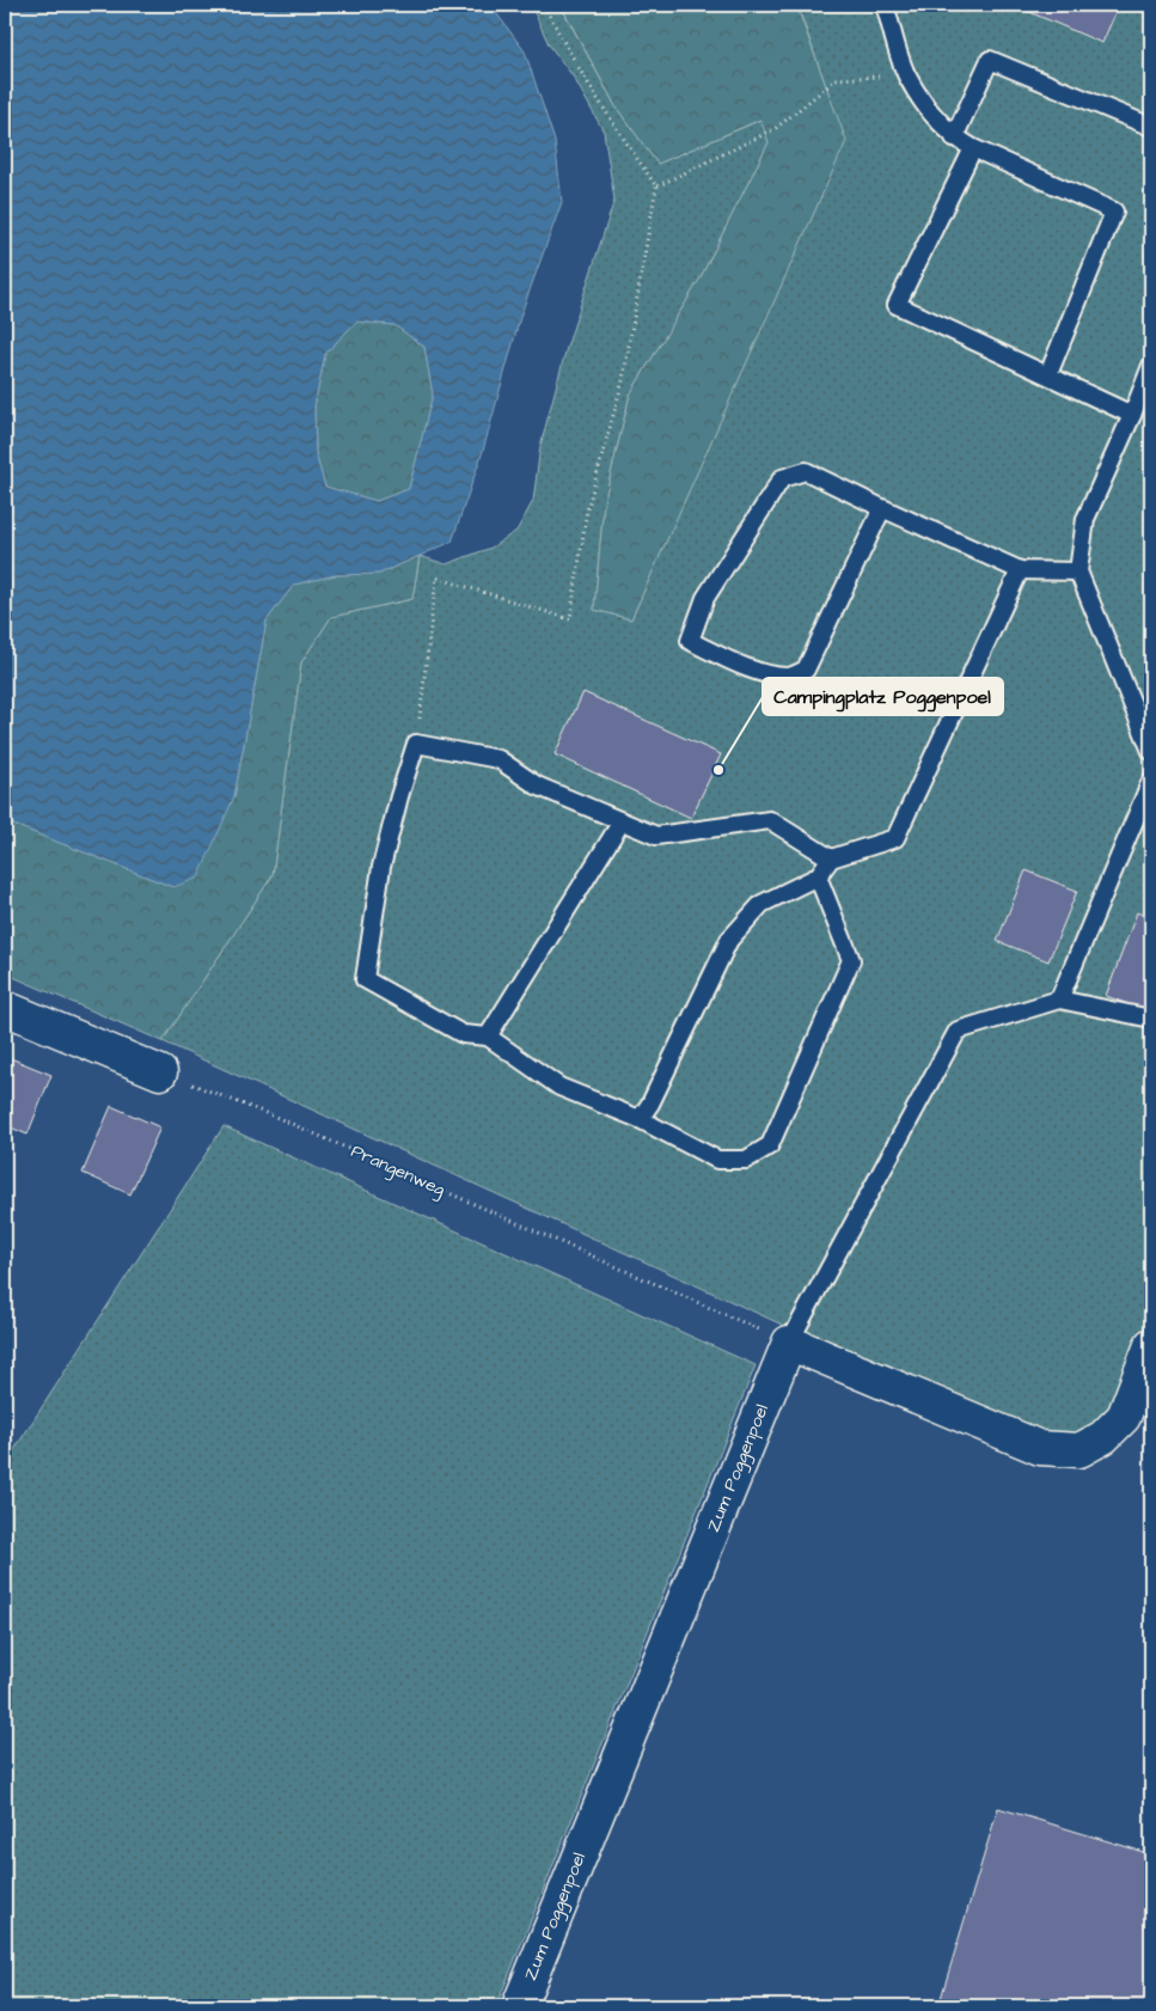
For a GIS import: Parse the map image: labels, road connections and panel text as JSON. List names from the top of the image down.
{
  "streets": {
    "street": ["Zum Poggenpoel"],
    "path": ["Prangenweg"]
  },
  "crossings": [
    ["Prangenweg", "Zum Poggenpoel"]
  ],
  "places": ["Campingplatz Poggenpoel"]
}
